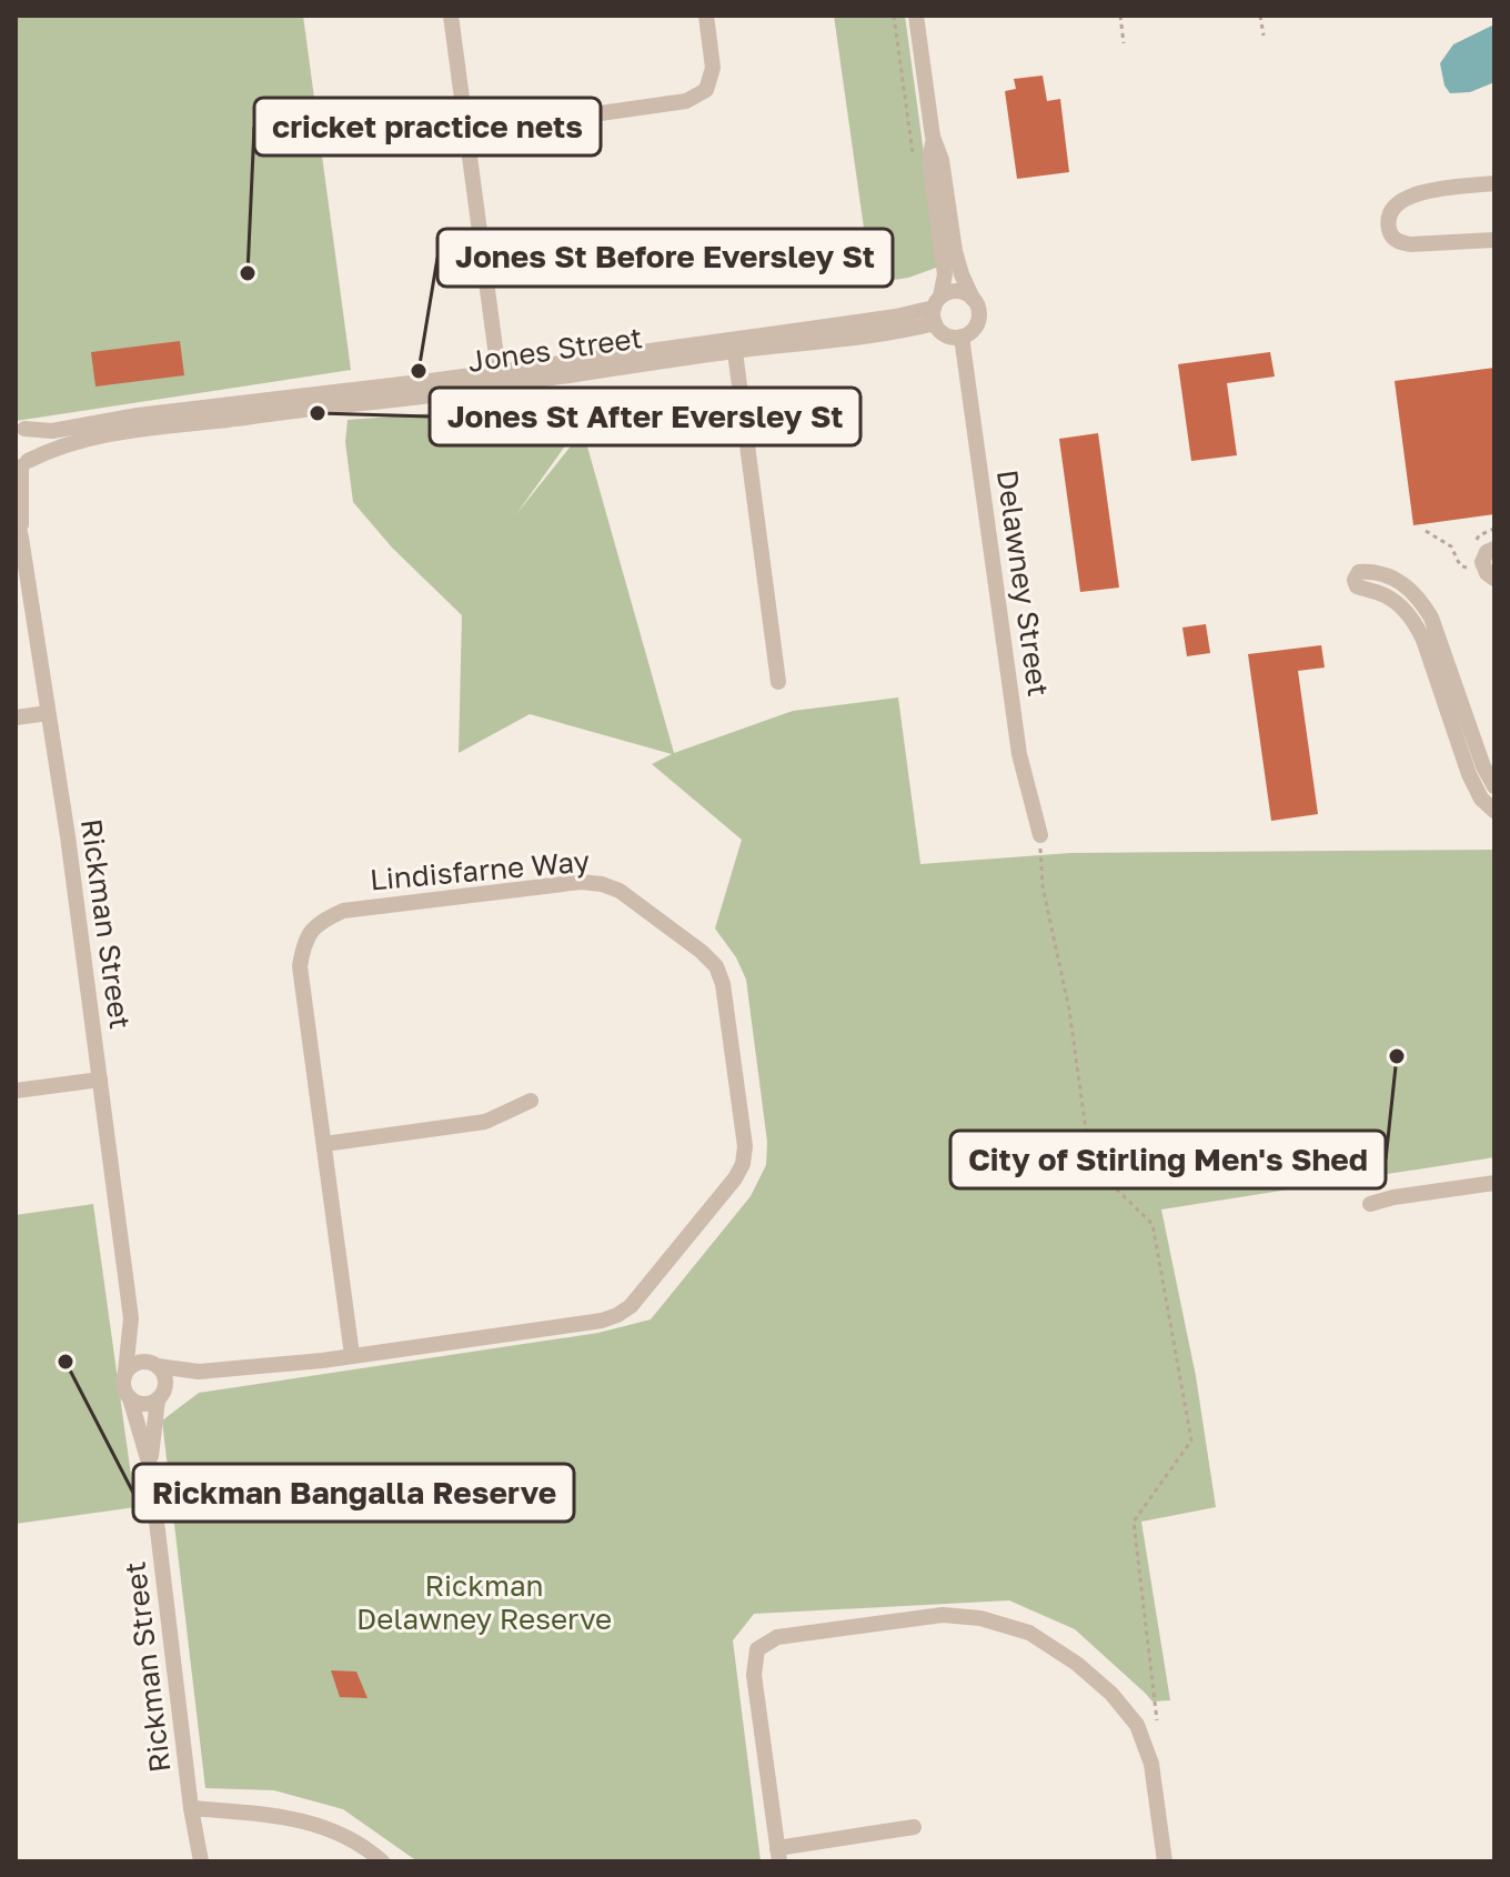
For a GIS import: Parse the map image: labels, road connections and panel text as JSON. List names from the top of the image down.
{
  "streets": {
    "street": [
      "Jones Street",
      "Delawney Street",
      "Lindisfarne Way",
      "Rickman Street"
    ]
  },
  "crossings": [
    ["Jones Street", "Delawney Street"],
    ["Jones Street", "Rickman Street"],
    ["Lindisfarne Way", "Rickman Street"]
  ],
  "parks": ["Rickman Delawney Reserve"],
  "places": [
    "cricket practice nets",
    "Jones St Before Eversley St",
    "Jones St After Eversley St",
    "City of Stirling Men's Shed",
    "Rickman Bangalla Reserve"
  ]
}
